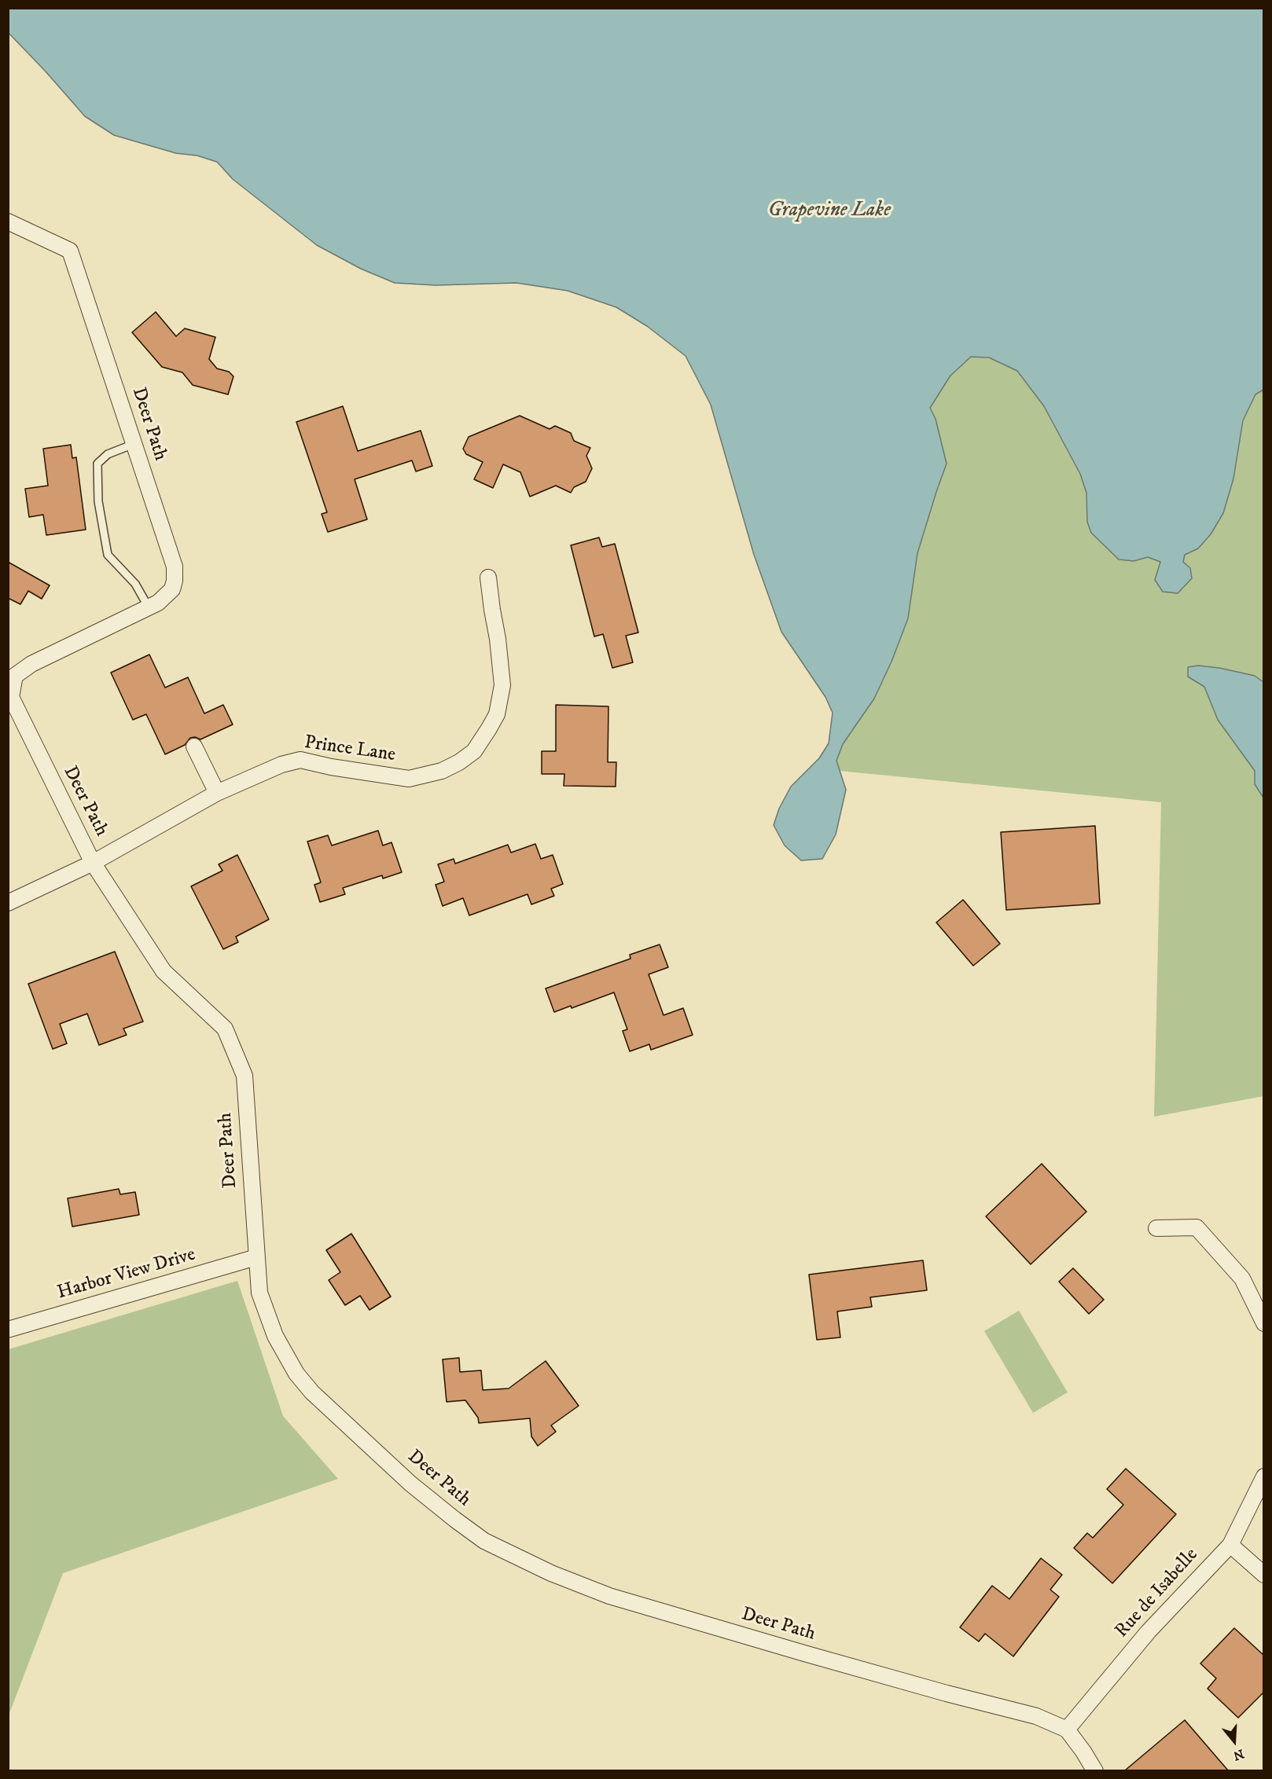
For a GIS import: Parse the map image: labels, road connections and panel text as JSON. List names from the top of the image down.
{
  "streets": {
    "street": [
      "Deer Path",
      "Prince Lane",
      "Harbor View Drive",
      "Rue de Isabelle"
    ]
  },
  "crossings": [
    ["Deer Path", "Prince Lane"],
    ["Deer Path", "Harbor View Drive"],
    ["Deer Path", "Rue de Isabelle"]
  ],
  "water": ["Grapevine Lake"],
  "north": "bottom"
}
